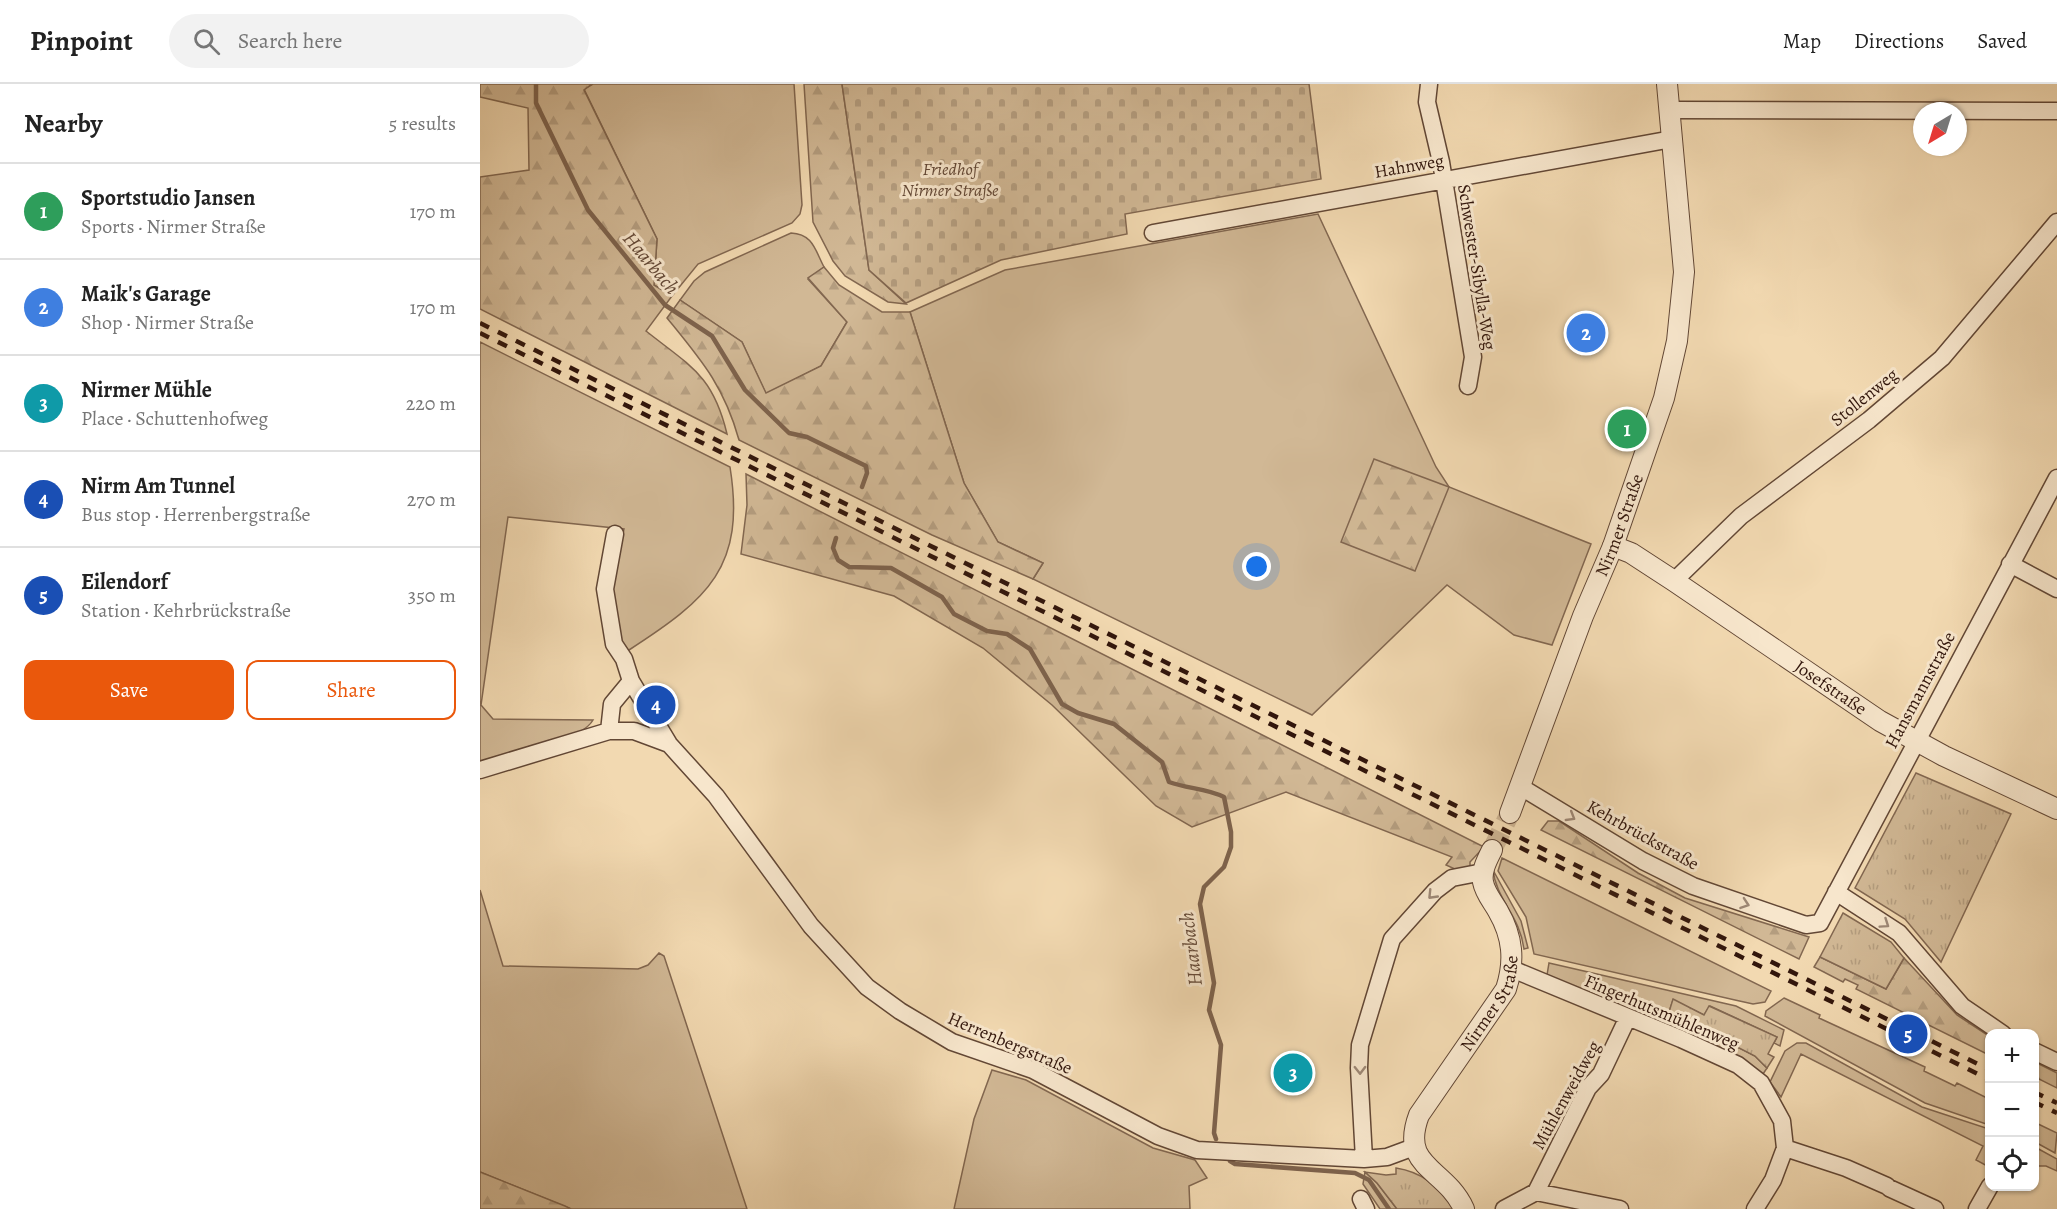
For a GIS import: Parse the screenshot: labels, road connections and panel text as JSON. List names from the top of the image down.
{
  "streets": {
    "street": [
      "Hahnweg",
      "Schwester-Sibylla-Weg",
      "Stollenweg",
      "Nirmer Straße",
      "Josefstraße",
      "Hansmannstraße",
      "Kehrbrückstraße",
      "Fingerhutsmühlenweg",
      "Herrenbergstraße",
      "Mühlenweidweg"
    ]
  },
  "crossings": [
    ["Hahnweg", "Schwester-Sibylla-Weg"],
    ["Hahnweg", "Nirmer Straße"],
    ["Stollenweg", "Josefstraße"],
    ["Nirmer Straße", "Josefstraße"],
    ["Nirmer Straße", "Kehrbrückstraße"],
    ["Nirmer Straße", "Fingerhutsmühlenweg"],
    ["Nirmer Straße", "Herrenbergstraße"],
    ["Josefstraße", "Hansmannstraße"],
    ["Hansmannstraße", "Kehrbrückstraße"],
    ["Fingerhutsmühlenweg", "Mühlenweidweg"]
  ],
  "one_way": ["Kehrbrückstraße"],
  "water": ["Haarbach"],
  "parks": ["Friedhof Nirmer Straße"],
  "north": "bottom left",
  "page": {
    "header": "Pinpoint",
    "search": "Search here",
    "nav": ["Map", "Directions", "Saved"],
    "heading": ["Nearby", "5 results"],
    "list": [
      {
        "mark": "1",
        "name": "Sportstudio Jansen",
        "note": "Sports · Nirmer Straße",
        "value": "170 m"
      },
      {
        "mark": "2",
        "name": "Maik's Garage",
        "note": "Shop · Nirmer Straße",
        "value": "170 m"
      },
      {
        "mark": "3",
        "name": "Nirmer Mühle",
        "note": "Place · Schuttenhofweg",
        "value": "220 m"
      },
      {
        "mark": "4",
        "name": "Nirm Am Tunnel",
        "note": "Bus stop · Herrenbergstraße",
        "value": "270 m"
      },
      {
        "mark": "5",
        "name": "Eilendorf",
        "note": "Station · Kehrbrückstraße",
        "value": "350 m"
      }
    ],
    "pins": [
      "2",
      "1",
      "4",
      "5",
      "3"
    ],
    "buttons": ["Save", "Share"],
    "map_buttons": ["+", "−"]
  }
}
